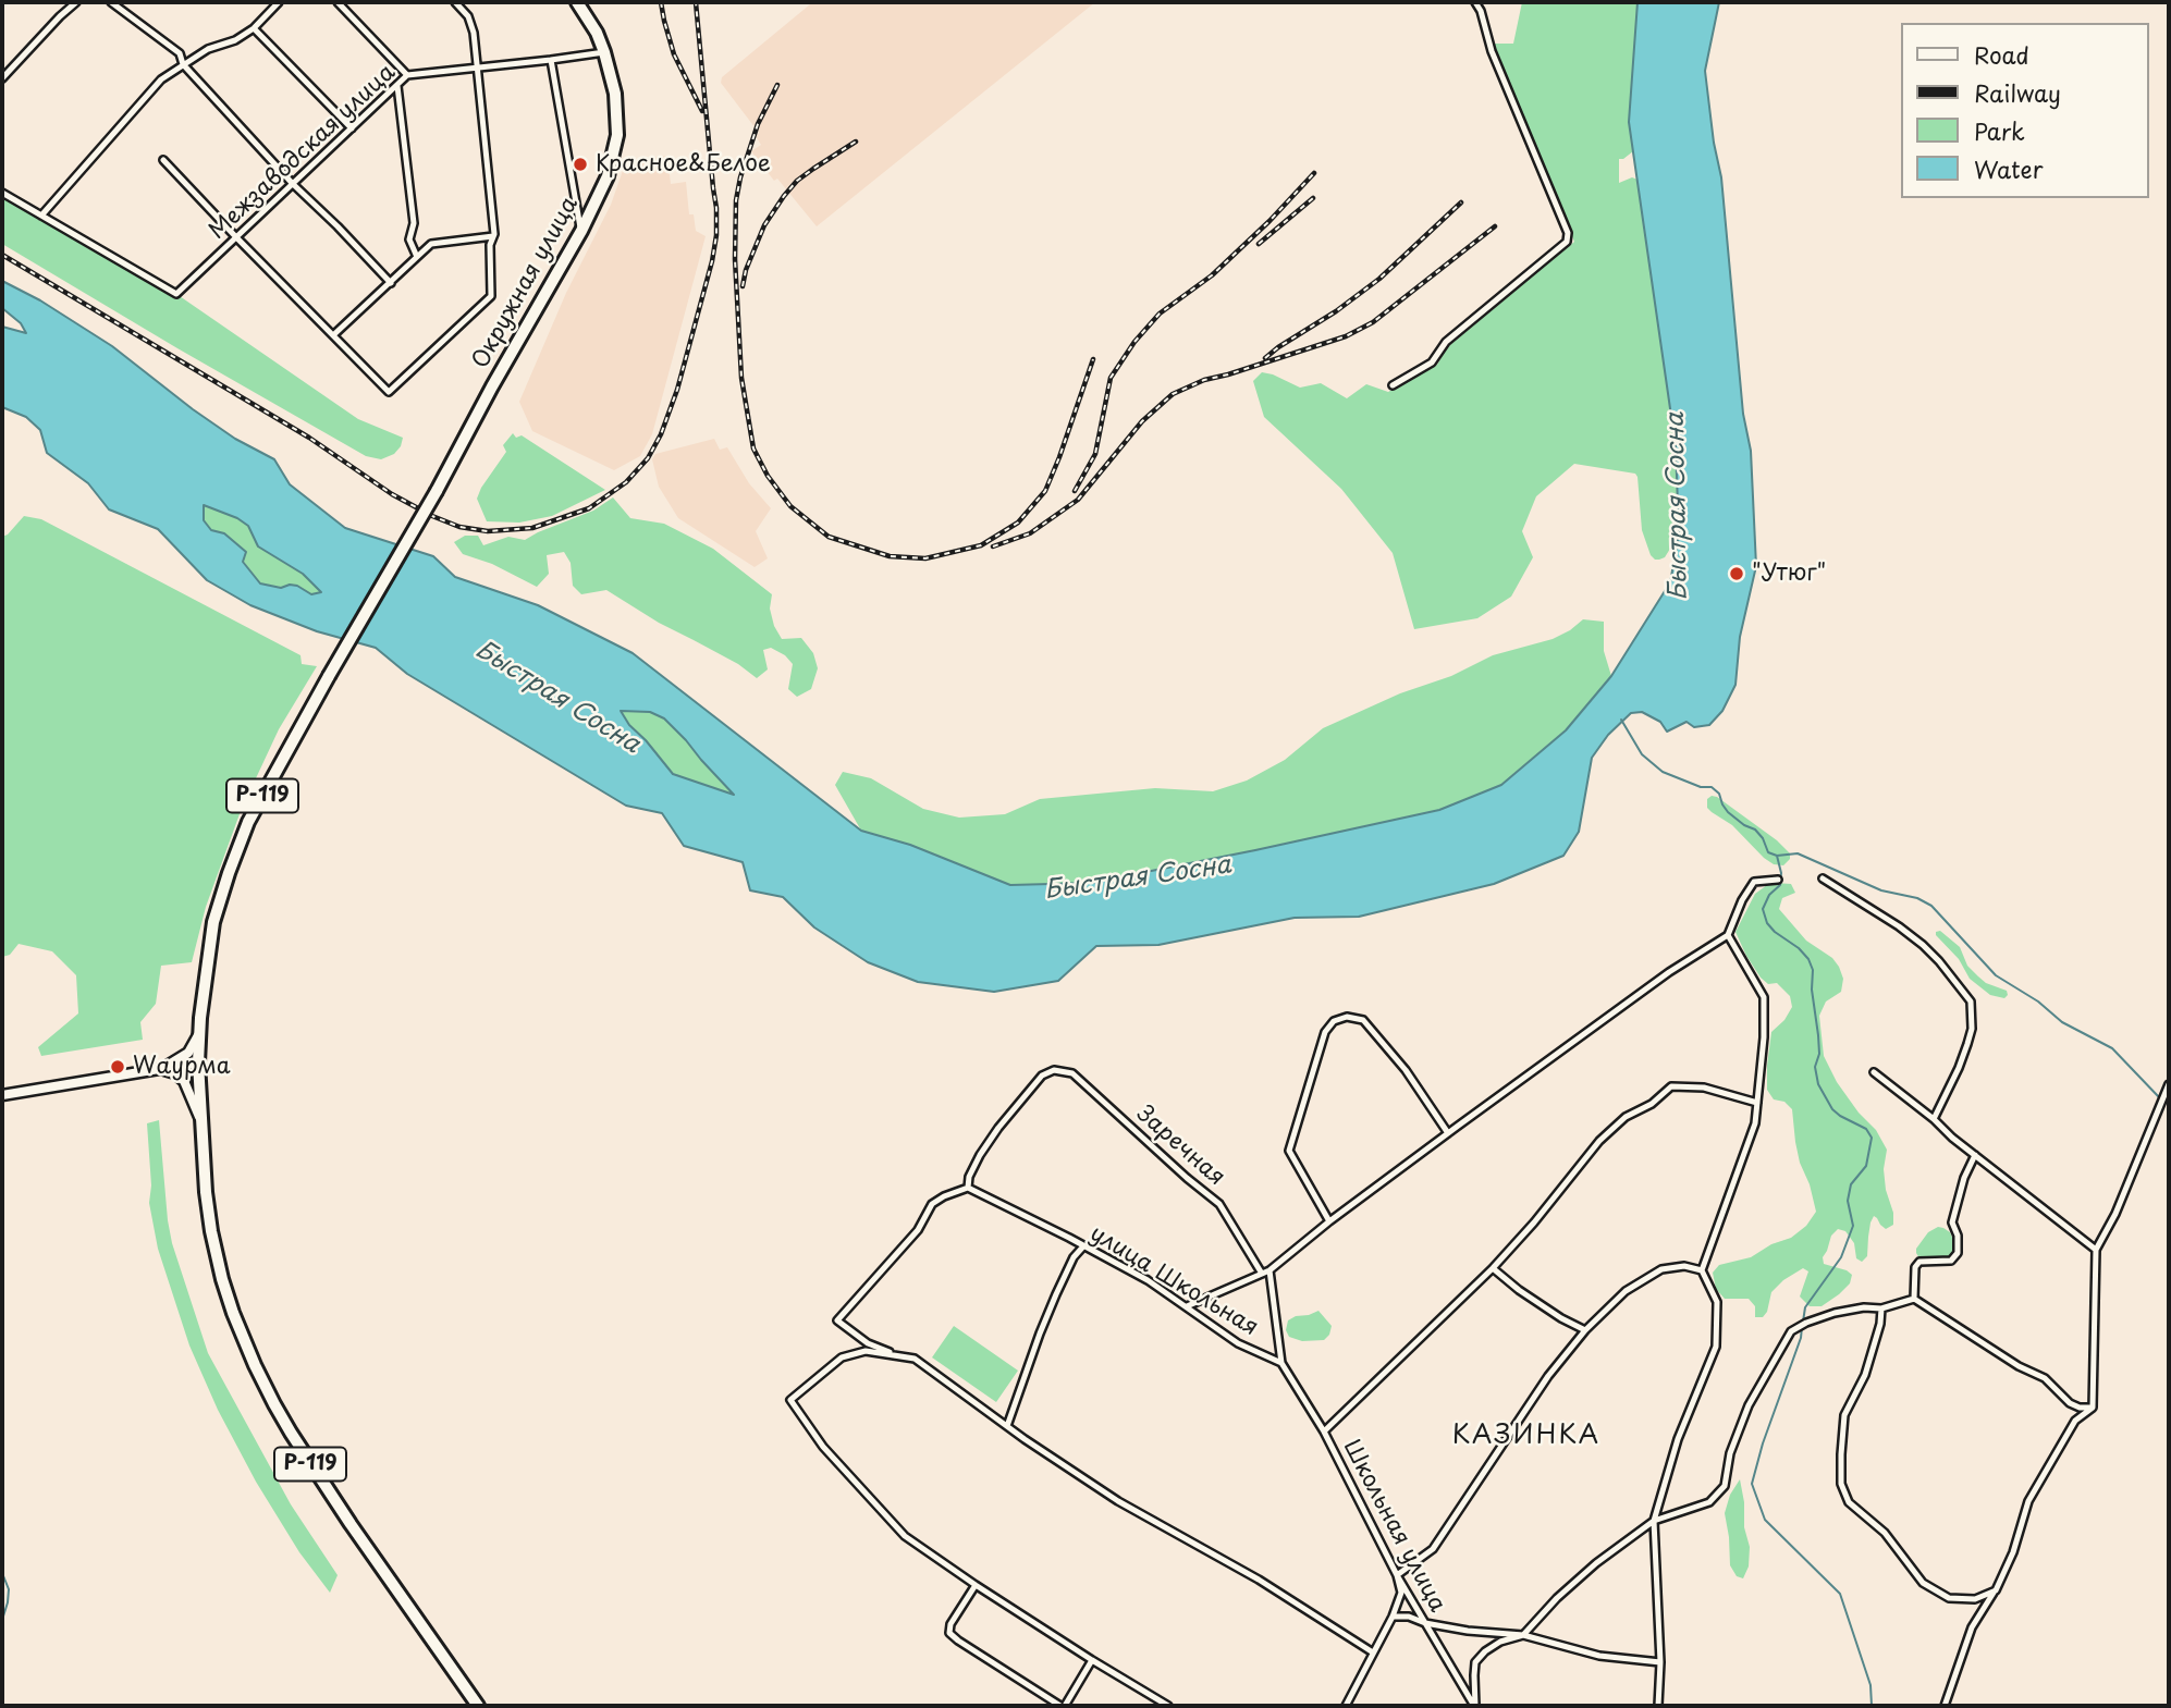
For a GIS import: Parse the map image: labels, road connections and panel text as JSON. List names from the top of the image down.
{
  "streets": {
    "highway": ["Окружная улица", "Р-119"],
    "street": [
      "Межзаводская улица",
      "Заречная",
      "улица Школьная",
      "Школьная улица"
    ]
  },
  "crossings": [
    ["Межзаводская улица", "Окружная улица"],
    ["Окружная улица", "Р-119"],
    ["Заречная", "улица Школьная"],
    ["улица Школьная", "Школьная улица"]
  ],
  "districts": ["КАЗИНКА"],
  "water": ["Быстрая Сосна"],
  "places": ["Красное&Белое", "\"Утюг\"", "Wаурма"],
  "legend": [
    "Road",
    "Railway",
    "Park",
    "Water"
  ]
}
